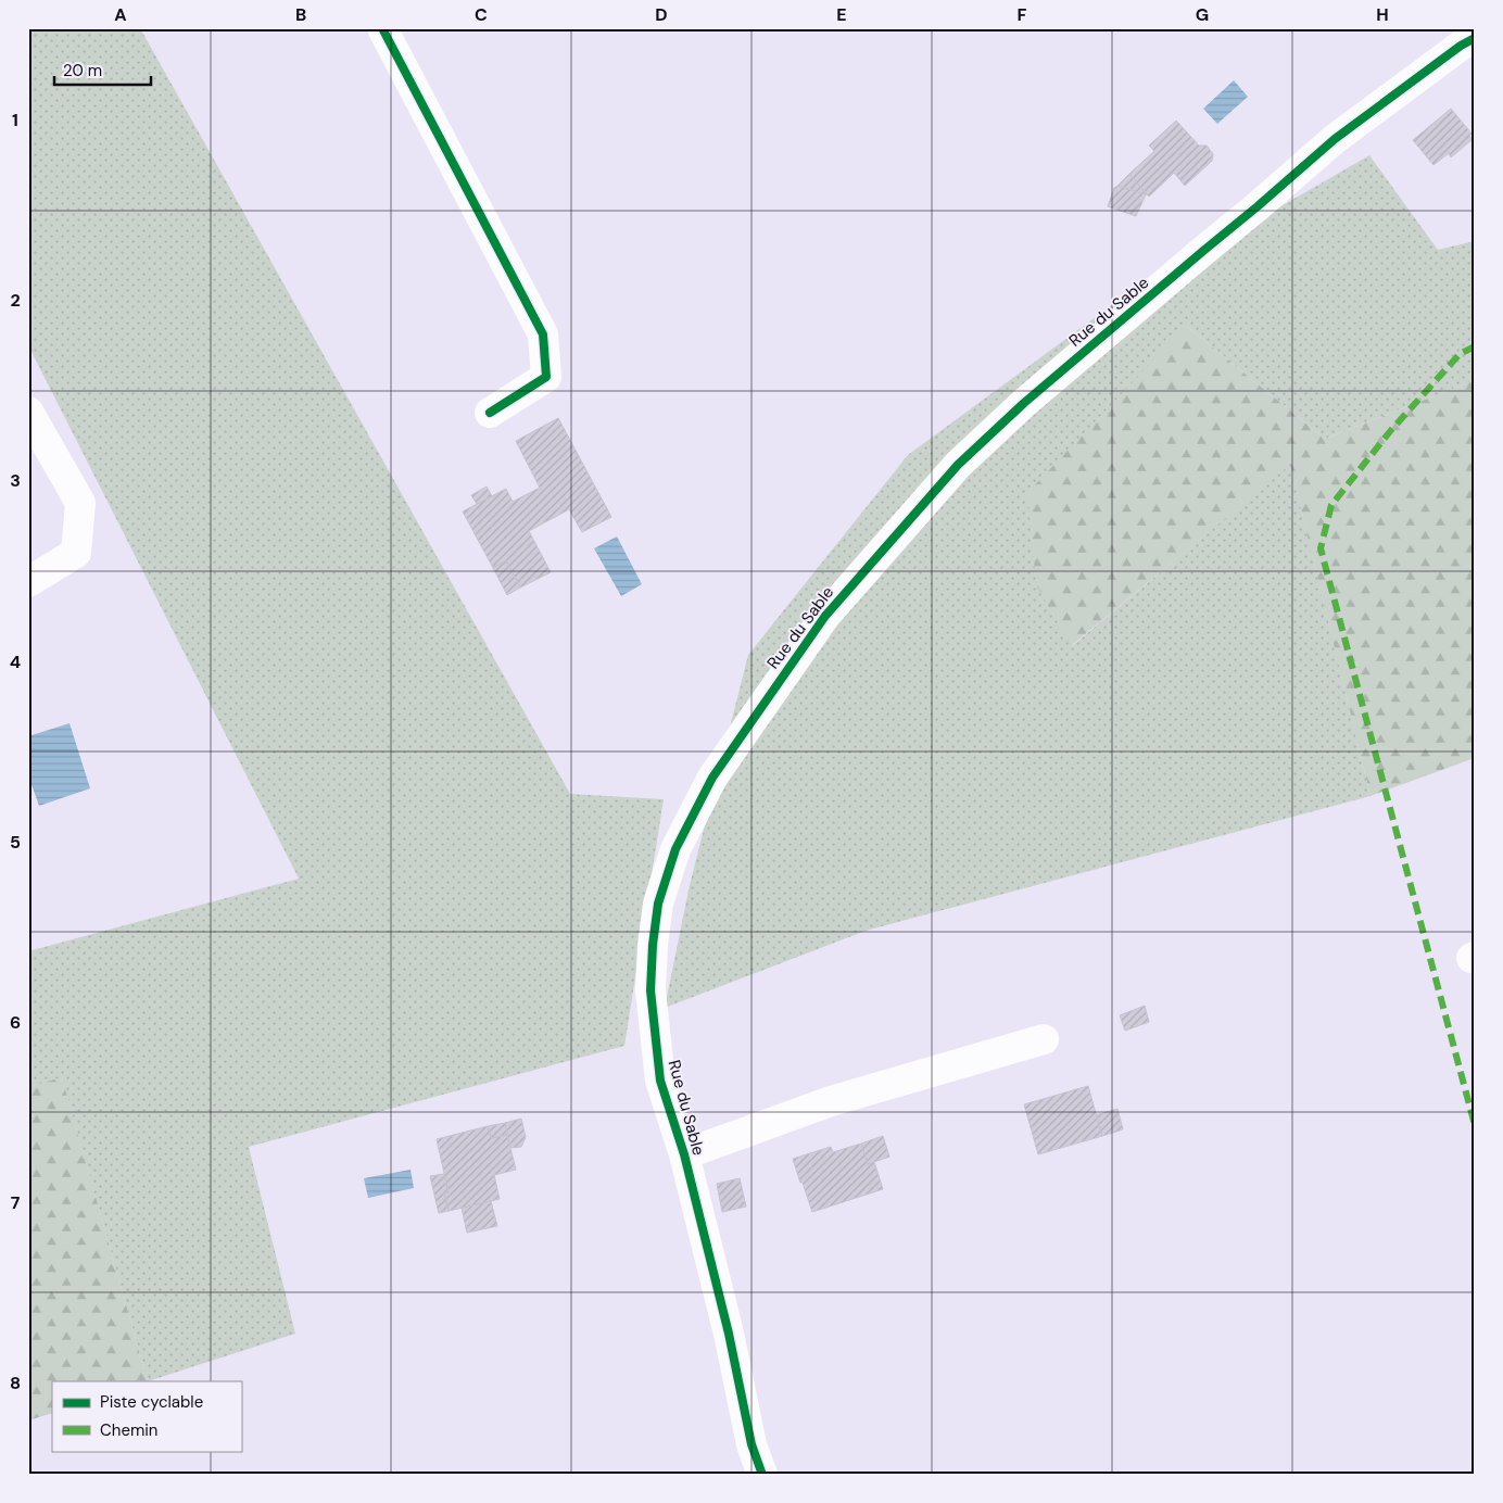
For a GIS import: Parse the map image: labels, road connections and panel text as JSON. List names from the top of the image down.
{
  "streets": {
    "street": ["Rue du Sable"]
  },
  "legend": ["Piste cyclable", "Chemin"],
  "scale_bar": "20 m",
  "grid": {
    "columns": [
      "A",
      "B",
      "C",
      "D",
      "E",
      "F",
      "G",
      "H"
    ],
    "rows": [
      "1",
      "2",
      "3",
      "4",
      "5",
      "6",
      "7",
      "8"
    ]
  }
}
